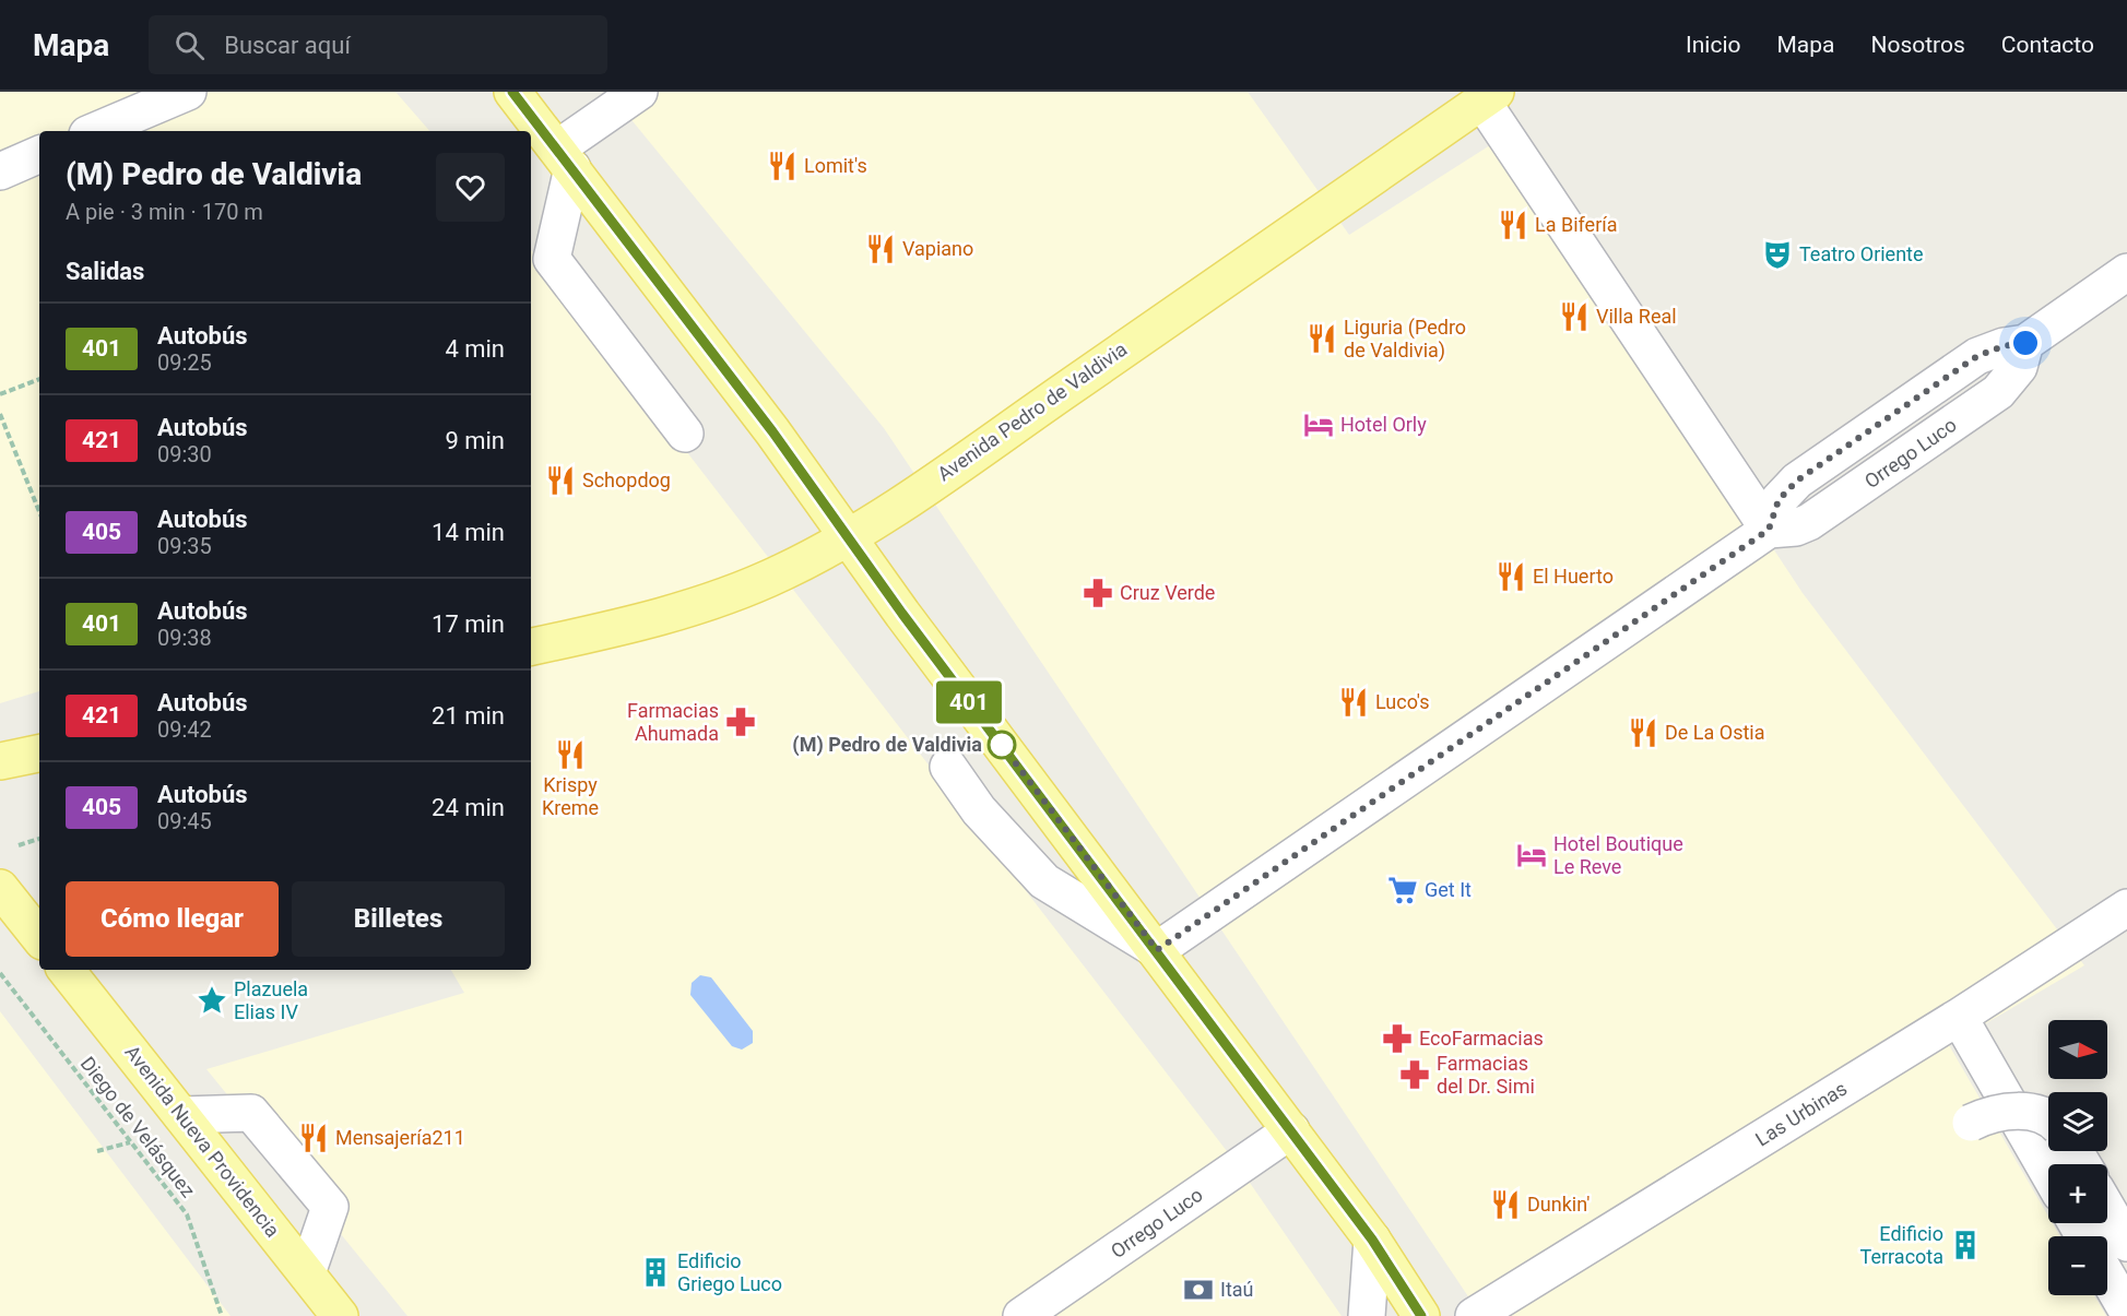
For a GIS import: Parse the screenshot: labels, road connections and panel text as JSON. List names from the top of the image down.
{
  "streets": {
    "main road": ["Avenida Pedro de Valdivia", "Avenida Nueva Providencia"],
    "street": ["Orrego Luco", "Las Urbinas"],
    "path": ["Diego de Velásquez"]
  },
  "places": {
    "restaurant": [
      "Lomit's",
      "La Bifería",
      "Vapiano",
      "Villa Real",
      "Liguria (Pedro de Valdivia)",
      "Schopdog",
      "El Huerto",
      "Luco's",
      "De La Ostia",
      "Krispy Kreme",
      "Mensajería211",
      "Dunkin'"
    ],
    "theatre": ["Teatro Oriente"],
    "hotel": ["Hotel Orly", "Hotel Boutique Le Reve"],
    "pharmacy": [
      "Cruz Verde",
      "Farmacias Ahumada",
      "EcoFarmacias",
      "Farmacias del Dr. Simi"
    ],
    "other": ["(M) Pedro de Valdivia"],
    "supermarket": ["Get It"],
    "place": ["Plazuela Elias IV"],
    "building": ["Edificio Terracota", "Edificio Griego Luco"],
    "bank": ["Itaú"]
  },
  "lines": ["bus line 401"],
  "north": "right",
  "page": {
    "header": "Mapa",
    "search": "Buscar aquí",
    "nav": [
      "Inicio",
      "Mapa",
      "Nosotros",
      "Contacto"
    ],
    "on_map": "401",
    "heading": [
      ["(M) Pedro de Valdivia", "A pie · 3 min · 170 m"],
      "Salidas"
    ],
    "list": [
      {
        "mark": "401",
        "name": "Autobús",
        "note": "09:25",
        "value": "4 min"
      },
      {
        "mark": "421",
        "name": "Autobús",
        "note": "09:30",
        "value": "9 min"
      },
      {
        "mark": "405",
        "name": "Autobús",
        "note": "09:35",
        "value": "14 min"
      },
      {
        "mark": "401",
        "name": "Autobús",
        "note": "09:38",
        "value": "17 min"
      },
      {
        "mark": "421",
        "name": "Autobús",
        "note": "09:42",
        "value": "21 min"
      },
      {
        "mark": "405",
        "name": "Autobús",
        "note": "09:45",
        "value": "24 min"
      }
    ],
    "buttons": ["Cómo llegar", "Billetes"],
    "map_buttons": ["+", "−"]
  }
}
